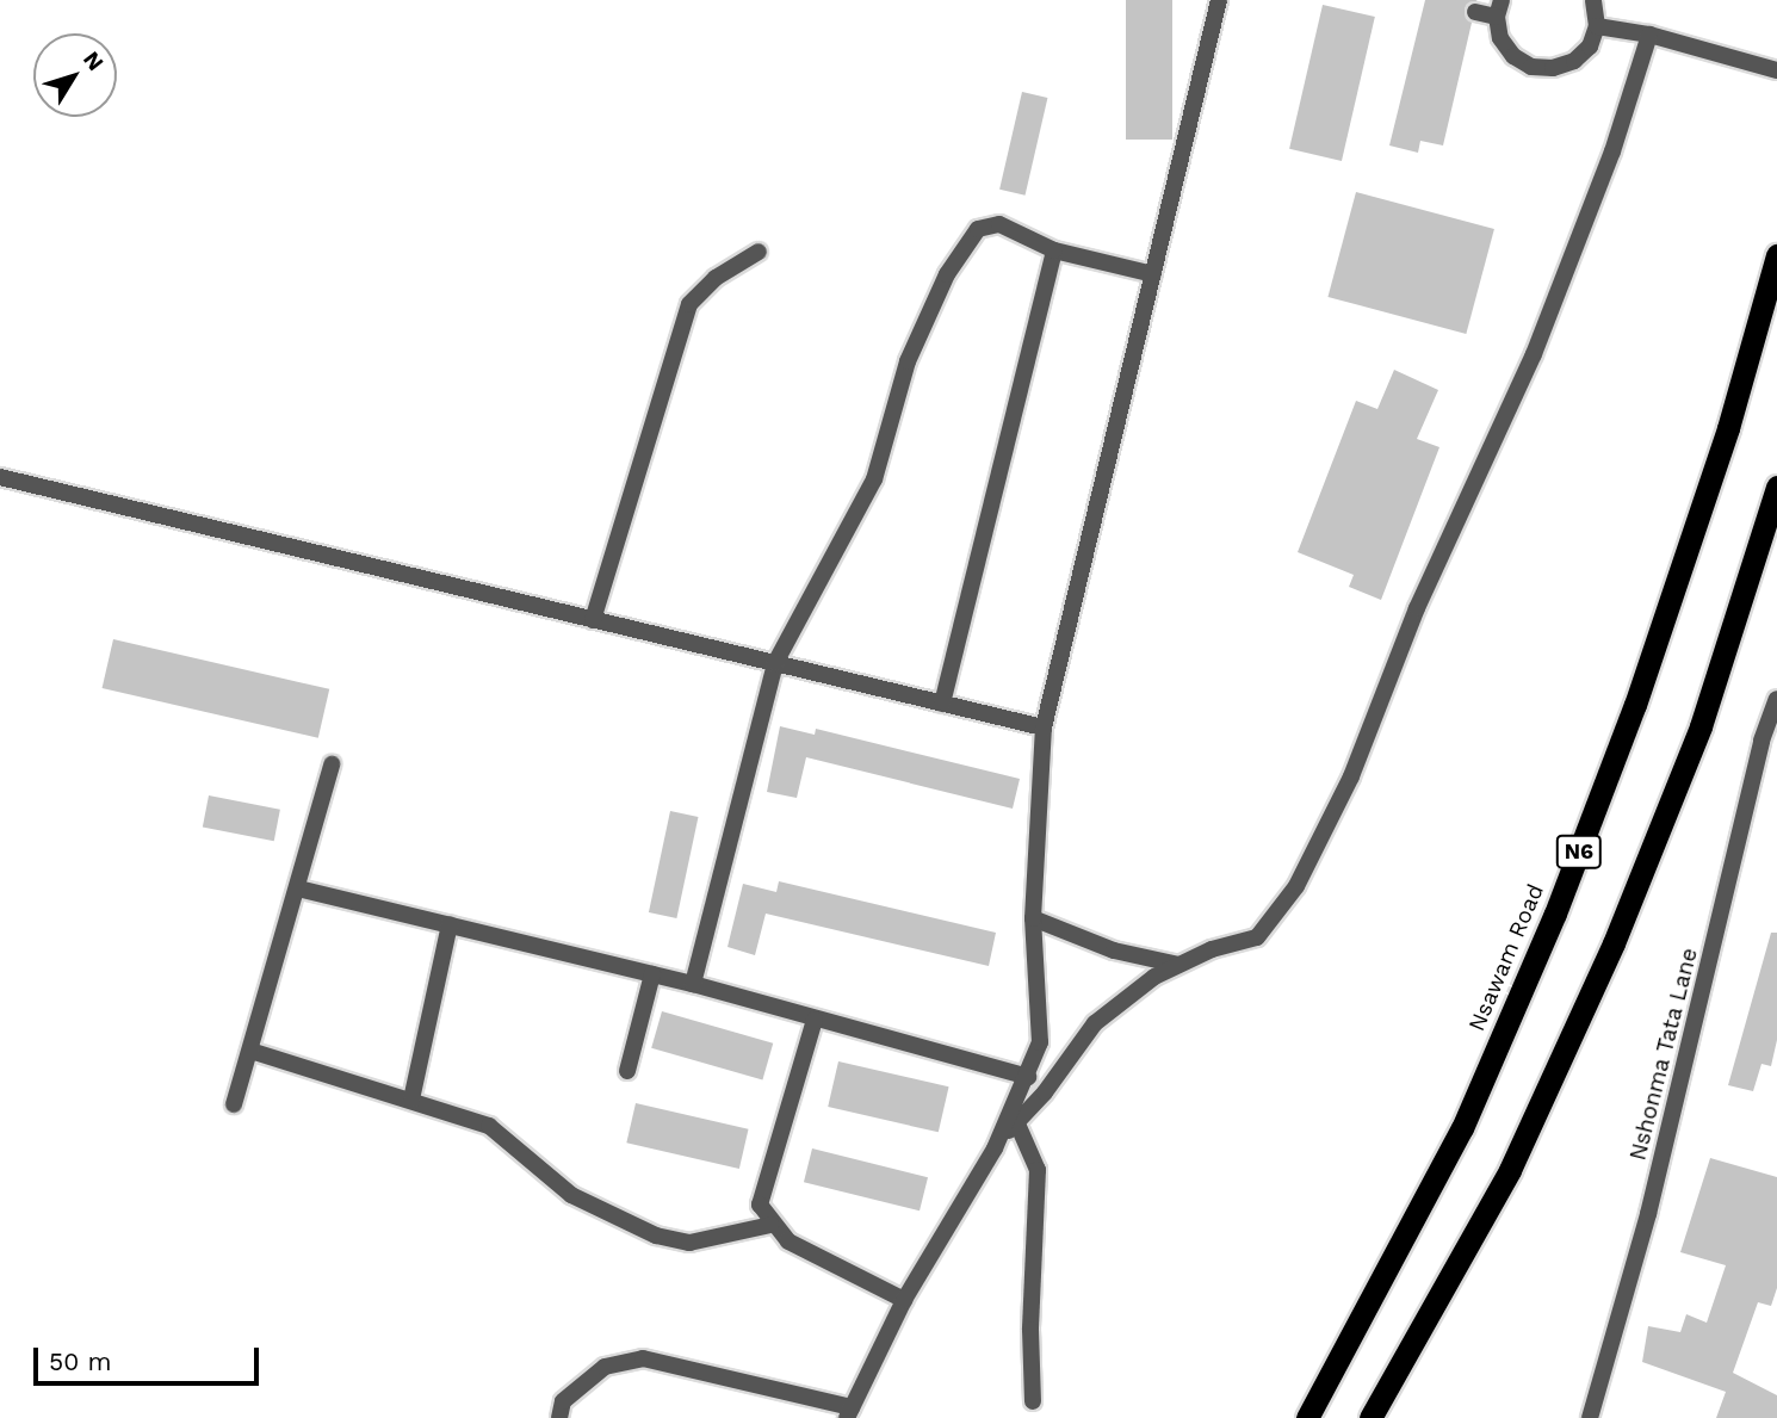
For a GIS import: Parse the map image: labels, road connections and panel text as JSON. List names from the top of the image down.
{
  "streets": {
    "highway": ["N6", "Nsawam Road"],
    "street": ["Nshonma Tata Lane"]
  },
  "scale_bar": "50 m",
  "north": "top right"
}
